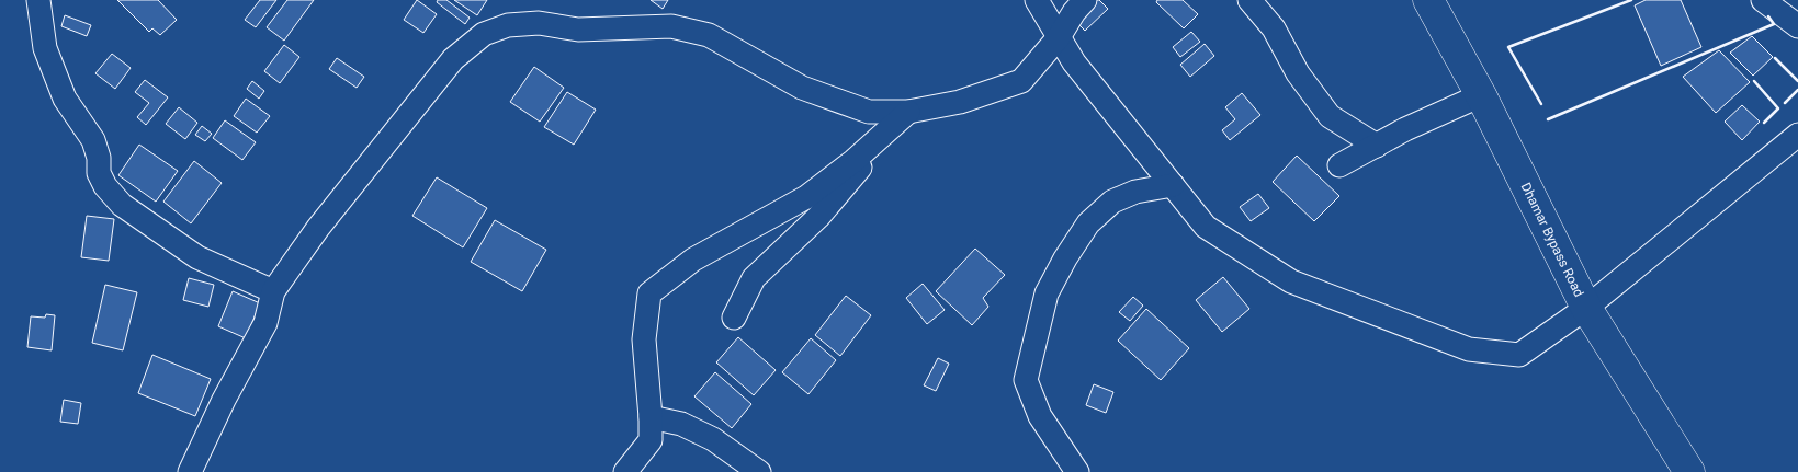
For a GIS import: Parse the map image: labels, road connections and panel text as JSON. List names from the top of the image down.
{
  "streets": {
    "main road": ["Dhamar Bypass Road"]
  }
}
